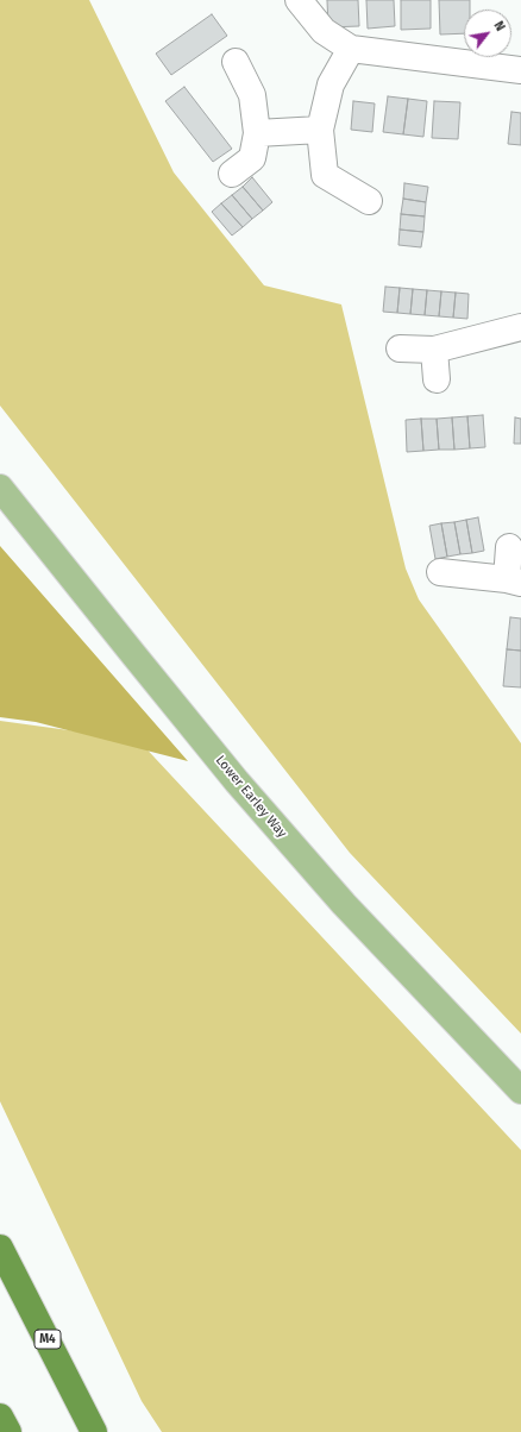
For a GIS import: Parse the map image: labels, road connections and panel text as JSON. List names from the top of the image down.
{
  "streets": {
    "highway": ["M4"],
    "main road": ["Lower Earley Way"]
  },
  "north": "top right"
}
